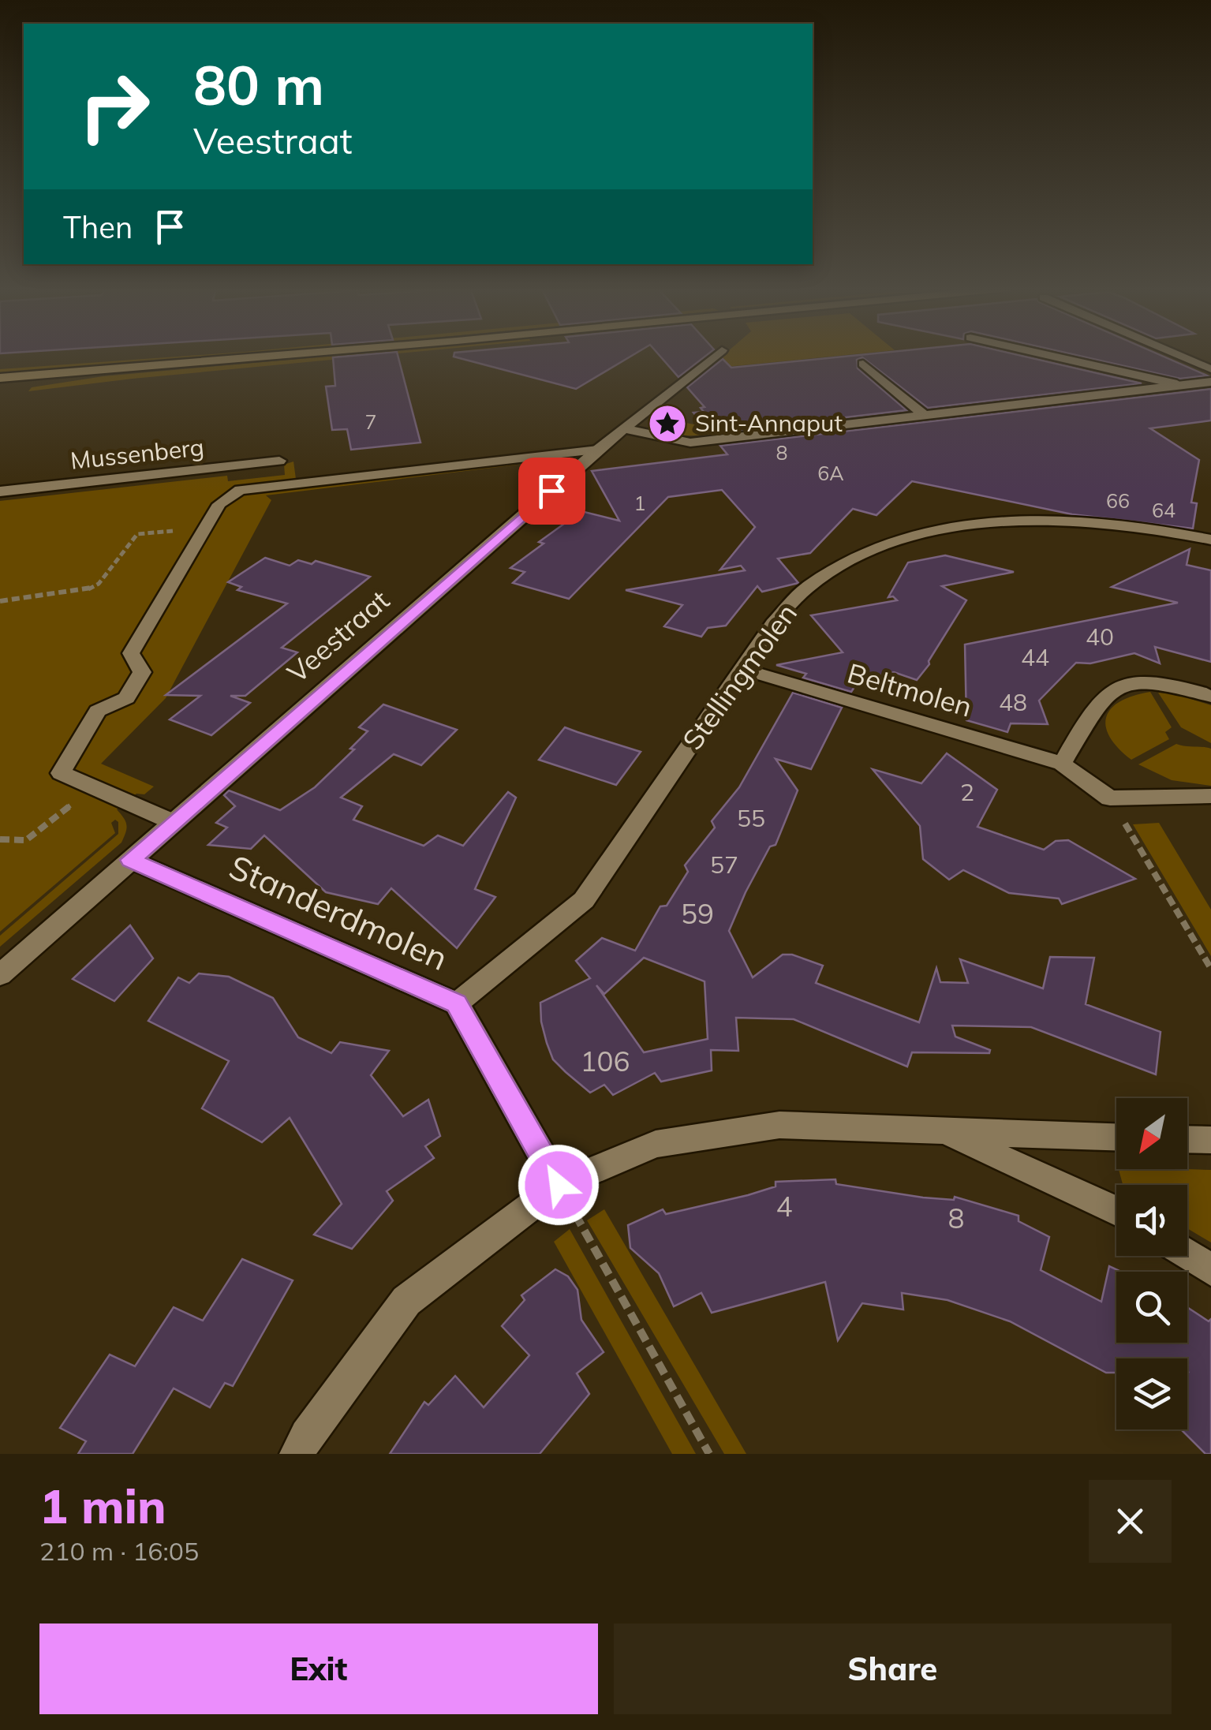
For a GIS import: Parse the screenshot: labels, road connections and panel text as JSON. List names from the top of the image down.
{
  "streets": {
    "street": [
      "Mussenberg",
      "Veestraat",
      "Stellingmolen",
      "Beltmolen",
      "Standerdmolen"
    ]
  },
  "crossings": [
    ["Veestraat", "Standerdmolen"],
    ["Stellingmolen", "Beltmolen"],
    ["Stellingmolen", "Standerdmolen"]
  ],
  "places": {
    "place": ["Sint-Annaput"]
  },
  "house_numbers": [
    "7",
    "8",
    "6A",
    "66",
    "1",
    "64",
    "40",
    "44",
    "48",
    "2",
    "55",
    "57",
    "59",
    "106",
    "4",
    "8"
  ],
  "north": "bottom left",
  "page": {
    "turn": ["80 m", "Veestraat"],
    "then": "Then",
    "heading": ["1 min", "210 m · 16:05"],
    "buttons": ["Exit", "Share"]
  }
}
